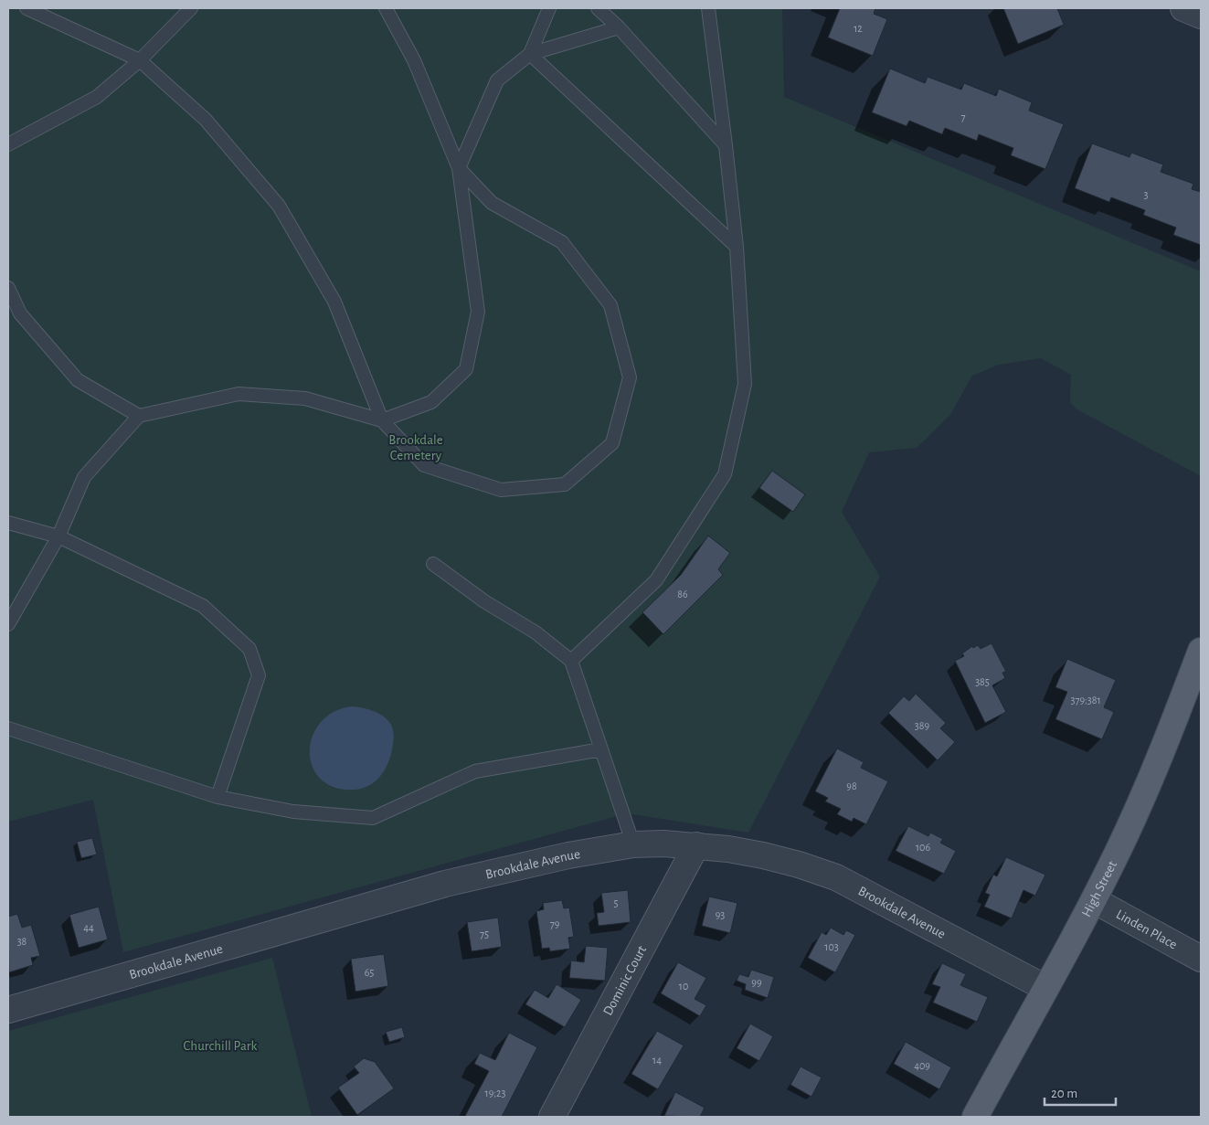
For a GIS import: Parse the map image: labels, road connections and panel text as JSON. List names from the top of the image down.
{
  "streets": {
    "main road": ["High Street"],
    "street": ["Brookdale Avenue", "Linden Place", "Dominic Court"]
  },
  "crossings": [
    ["Brookdale Avenue", "High Street"],
    ["Brookdale Avenue", "Dominic Court"],
    ["High Street", "Linden Place"]
  ],
  "parks": ["Brookdale Cemetery", "Churchill Park"],
  "house_numbers": [
    "12",
    "7",
    "3",
    "86",
    "385",
    "379;381",
    "389",
    "98",
    "106",
    "5",
    "93",
    "79",
    "44",
    "75",
    "38",
    "103",
    "65",
    "99",
    "10",
    "14",
    "409",
    "19;23"
  ],
  "scale_bar": "20 m"
}
